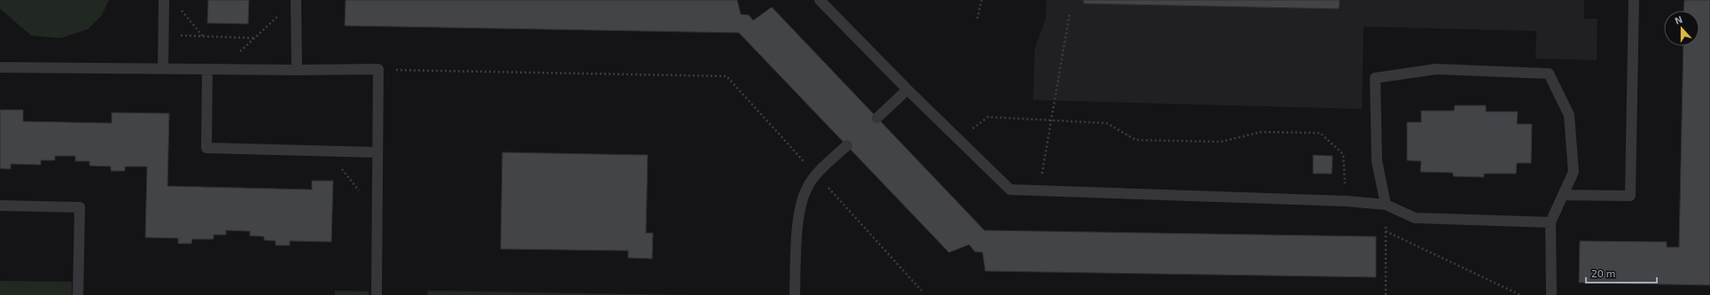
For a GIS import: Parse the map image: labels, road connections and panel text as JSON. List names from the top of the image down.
{
  "scale_bar": "20 m",
  "north": "top"
}
